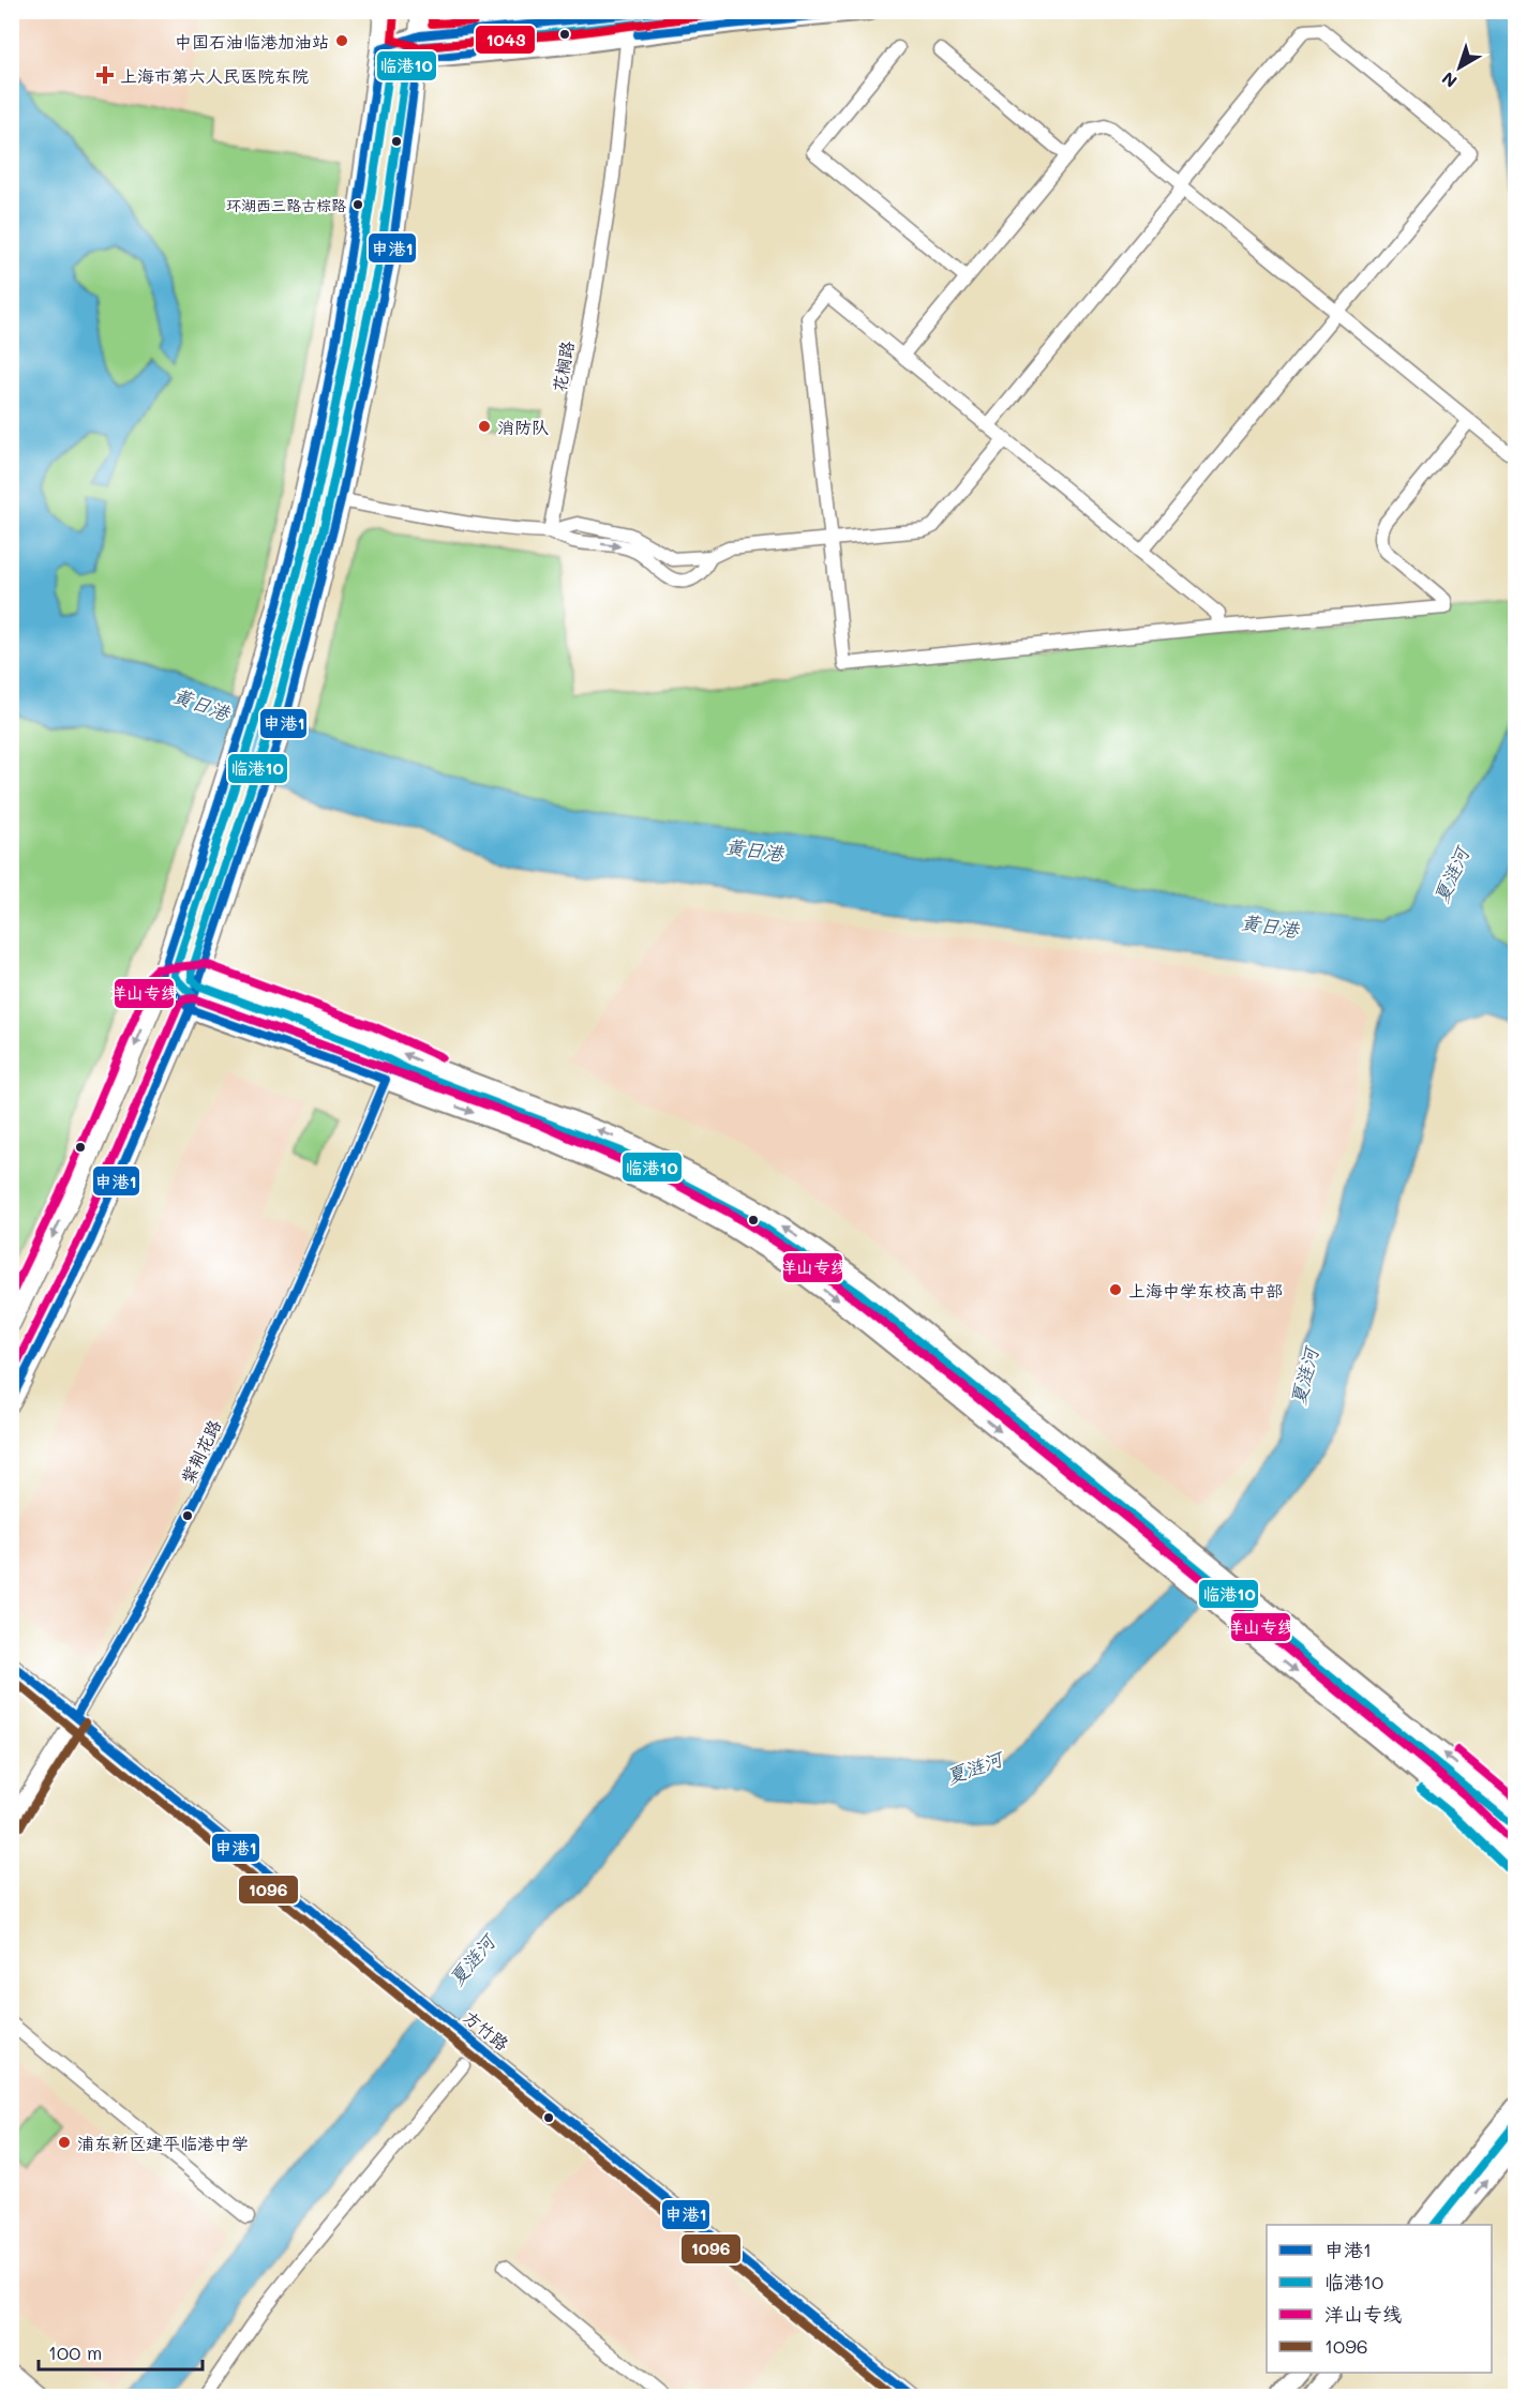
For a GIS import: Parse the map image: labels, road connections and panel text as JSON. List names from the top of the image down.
{
  "streets": {
    "street": ["花榈路", "紫荆花路", "方竹路"]
  },
  "crossings": [
    ["紫荆花路", "方竹路"]
  ],
  "water": ["黄日港", "夏涟河"],
  "places": {
    "other": [
      "中国石油临港加油站",
      "环湖西三路古棕路",
      "消防队",
      "上海中学东校高中部",
      "浦东新区建平临港中学"
    ],
    "health": ["上海市第六人民医院东院"]
  },
  "lines": [
    "transit line 申港1",
    "transit line 临港10",
    "transit line 1043",
    "transit line 洋山专线",
    "transit line 1096"
  ],
  "legend": [
    "申港1",
    "临港10",
    "洋山专线",
    "1096"
  ],
  "scale_bar": "100 m",
  "north": "bottom left"
}
